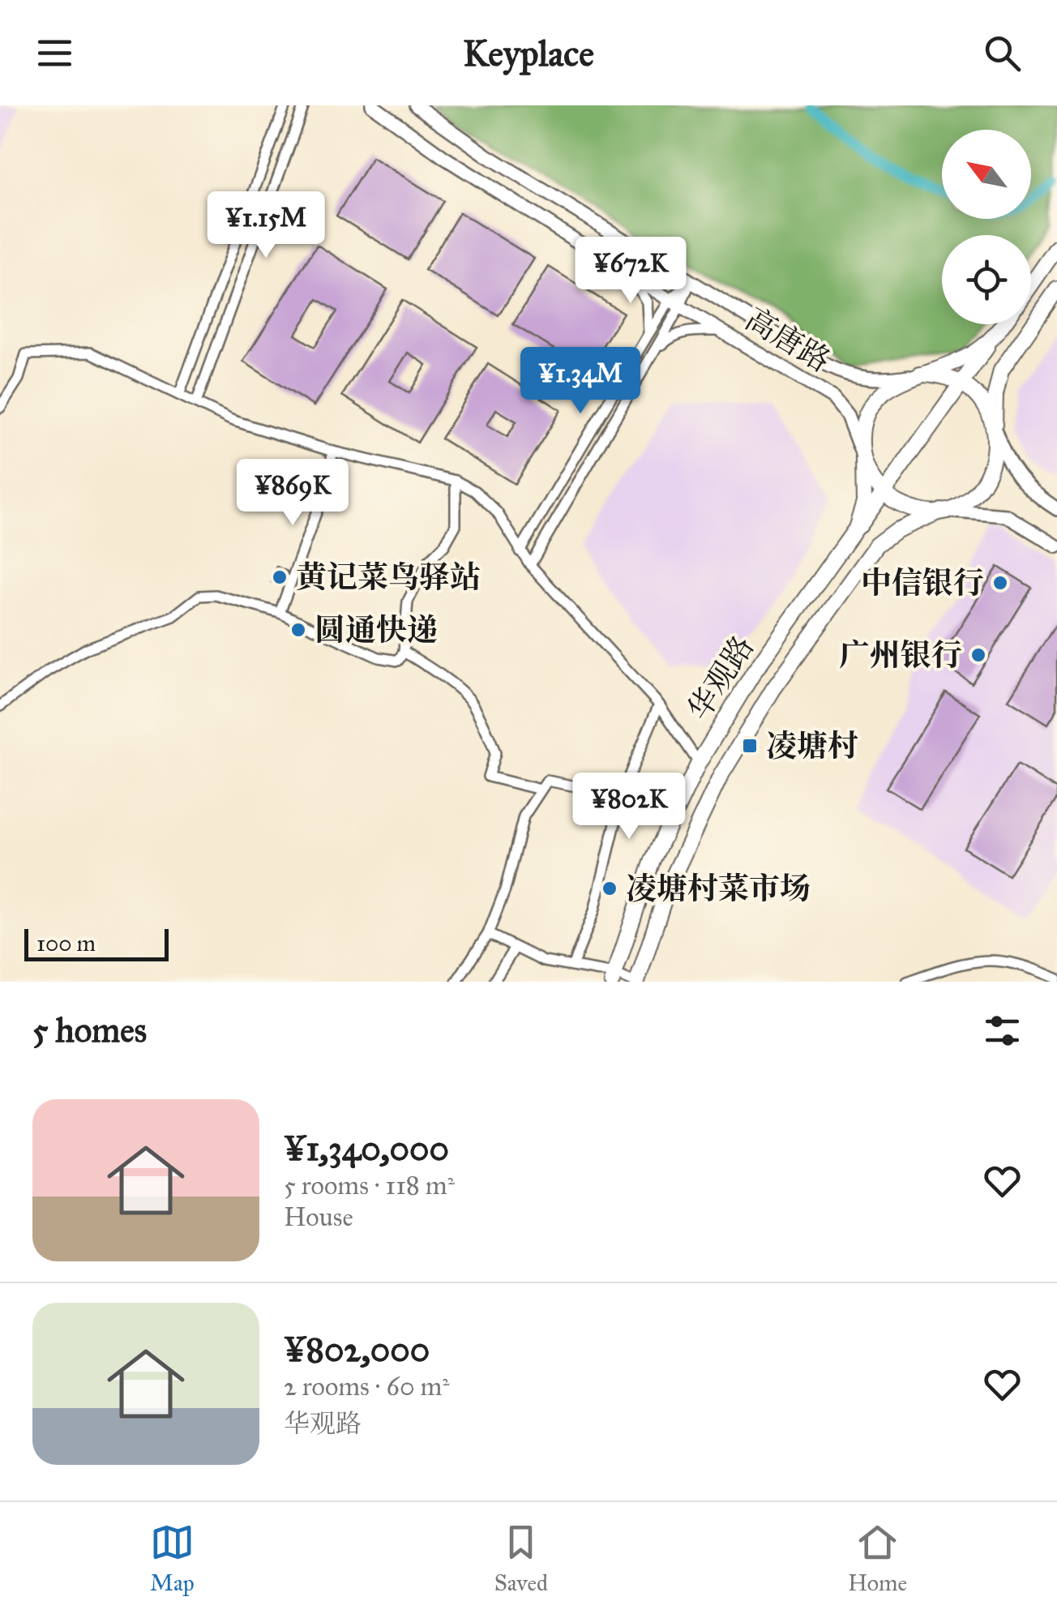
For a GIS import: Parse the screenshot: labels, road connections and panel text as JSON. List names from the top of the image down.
{
  "streets": {
    "main road": ["华观路"],
    "street": ["高唐路"]
  },
  "crossings": [
    ["高唐路", "华观路"]
  ],
  "places": {
    "other": [
      "黄记菜鸟驿站",
      "中信银行",
      "圆通快递",
      "广州银行",
      "凌塘村菜市场"
    ],
    "transit": ["凌塘村"]
  },
  "scale_bar": "100 m",
  "north": "top left",
  "page": {
    "header": "Keyplace",
    "price": [
      "¥1.15M",
      "¥672K",
      "¥1.34M",
      "¥869K",
      "¥802K"
    ],
    "scale": "100 m",
    "heading": "5 homes",
    "list": [
      {
        "name": "¥1,340,000",
        "note": "5 rooms · 118 m² · House"
      },
      {
        "name": "¥802,000",
        "note": "2 rooms · 60 m² · 华观路"
      }
    ],
    "tabs": ["Map", "Saved", "Home"]
  }
}
